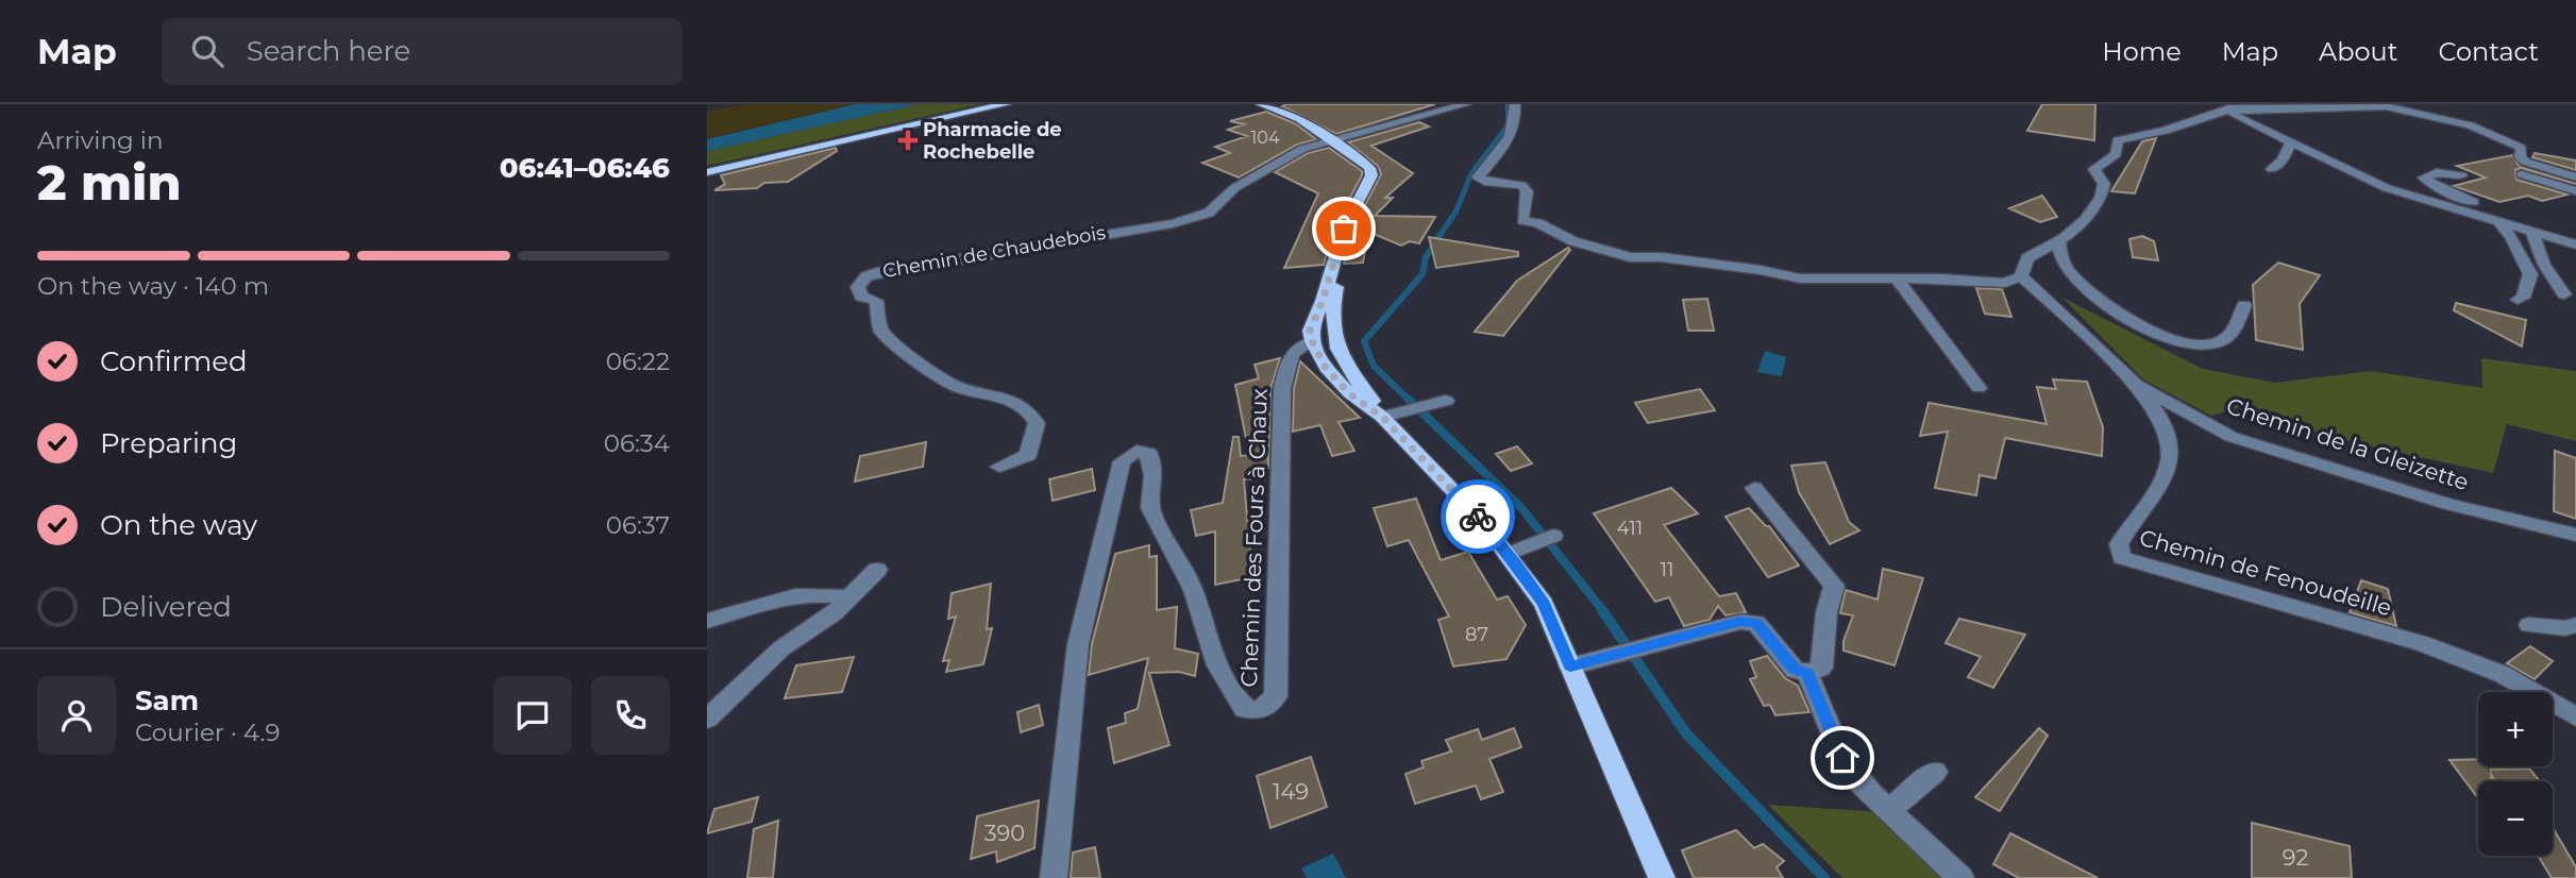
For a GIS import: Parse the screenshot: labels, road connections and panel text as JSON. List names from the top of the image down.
{
  "streets": {
    "street": [
      "Chemin de Chaudebois",
      "Chemin de la Gleizette",
      "Chemin des Fours à Chaux",
      "Chemin de Fenoudeille"
    ]
  },
  "crossings": [
    ["Chemin de la Gleizette", "Chemin de Fenoudeille"]
  ],
  "places": {
    "health": ["Pharmacie de Rochebelle"]
  },
  "house_numbers": [
    "104",
    "411",
    "11",
    "87",
    "149",
    "390",
    "92"
  ],
  "page": {
    "header": "Map",
    "search": "Search here",
    "nav": [
      "Home",
      "Map",
      "About",
      "Contact"
    ],
    "heading": ["2 min", "Arriving in", "06:41–06:46"],
    "panel": ["Sam", "Courier · 4.9"],
    "bar": "On the way · 140 m",
    "list": [
      ["Confirmed", "06:22"],
      ["Preparing", "06:34"],
      ["On the way", "06:37"],
      "Delivered"
    ],
    "map_buttons": ["+", "−"]
  }
}
